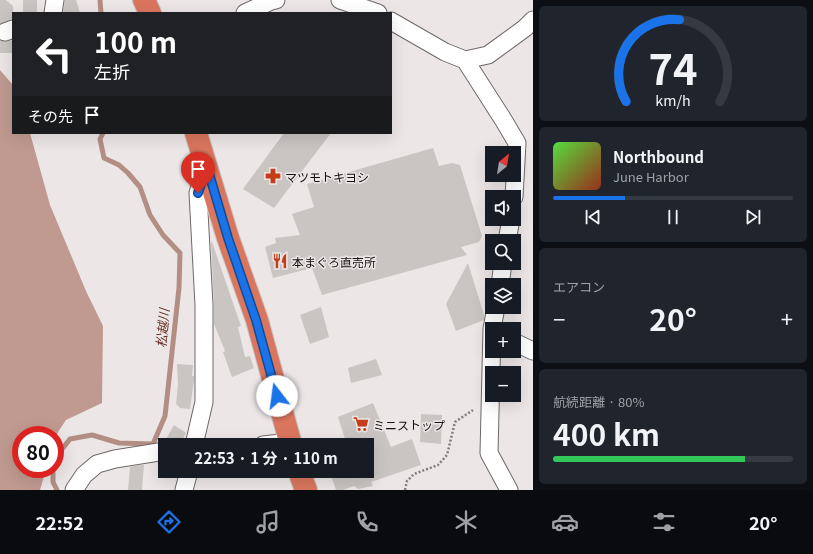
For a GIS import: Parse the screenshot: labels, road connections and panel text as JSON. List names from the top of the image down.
{
  "water": ["松越川"],
  "places": {
    "pharmacy": ["マツモトキヨシ"],
    "restaurant": ["本まぐろ直売所"],
    "supermarket": ["ミニストップ"]
  },
  "north": "top right",
  "page": {
    "turn": ["100 m", "左折"],
    "then": "その先",
    "song": ["Northbound", "June Harbor"],
    "map_buttons": ["+", "−"],
    "tile": [
      "エアコン",
      ["航続距離 · 80%", "400 km"]
    ],
    "heat": ["−", "20°", "+"],
    "limit": "80",
    "trip": "22:53 · 1 分 · 110 m",
    "tabs": ["22:52", "20°"],
    "gauge": ["74", "km/h"]
  }
}
